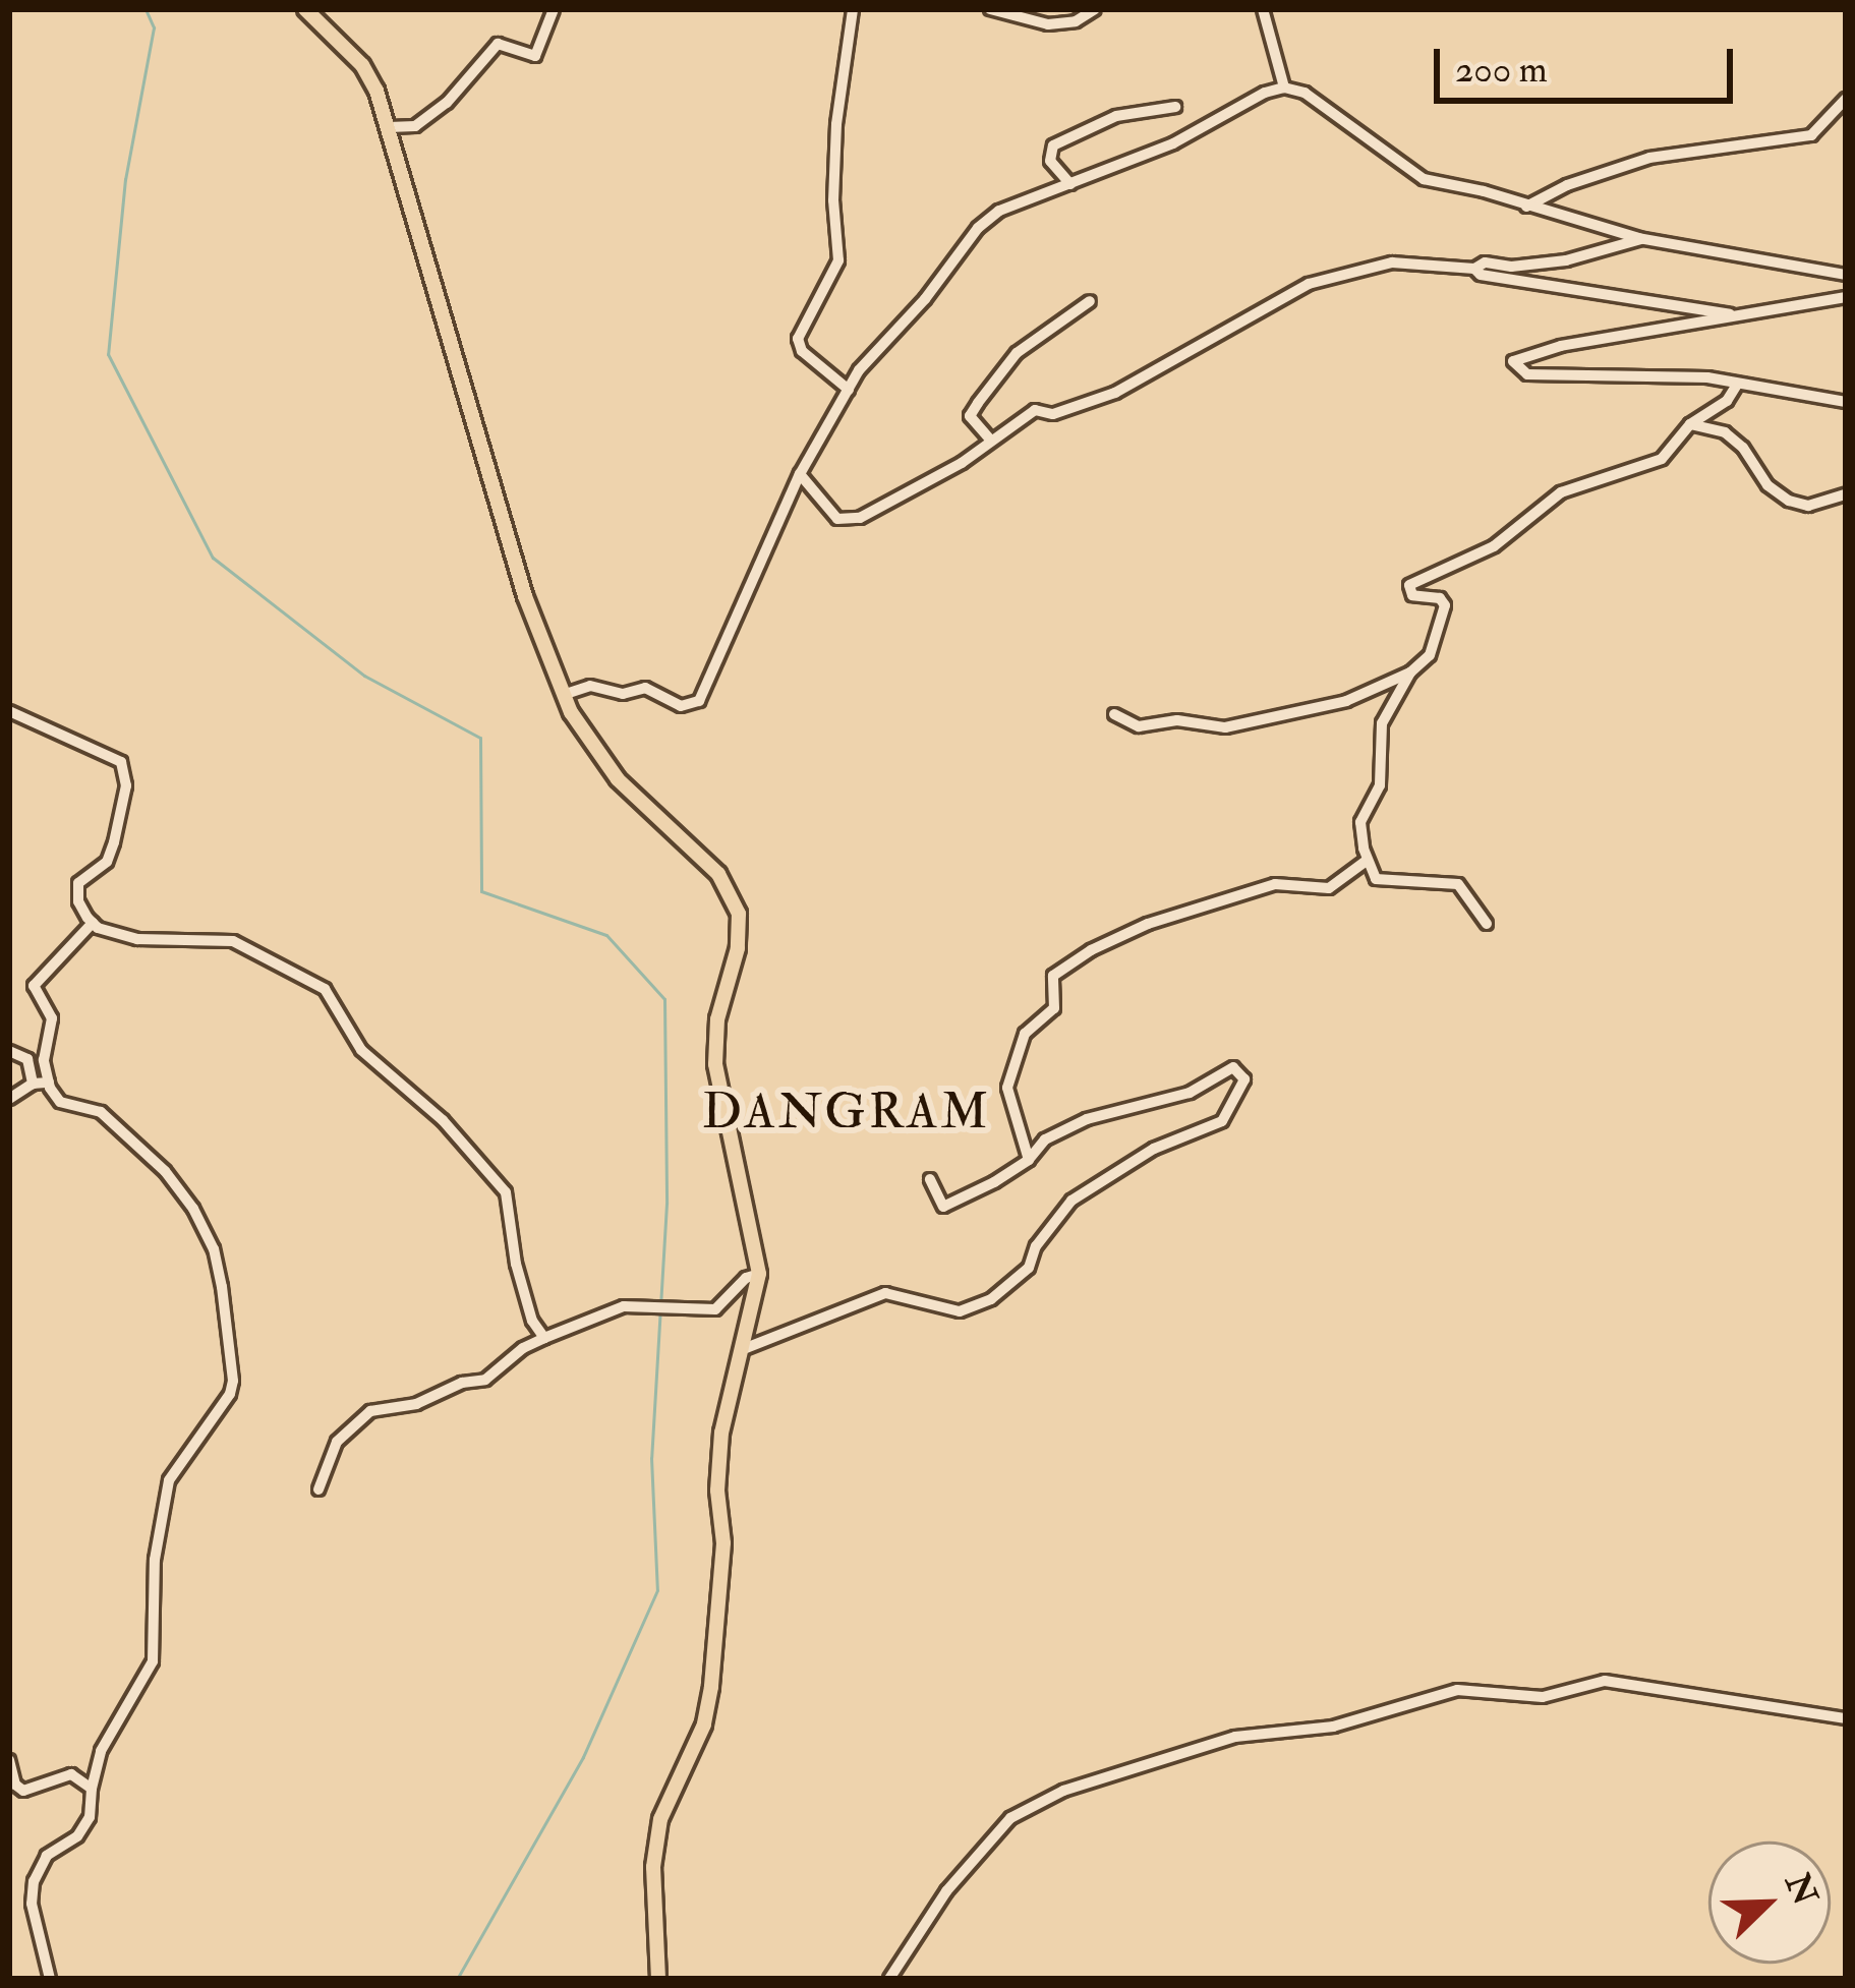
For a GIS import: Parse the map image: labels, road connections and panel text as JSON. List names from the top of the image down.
{
  "districts": ["DANGRAM"],
  "scale_bar": "200 m",
  "north": "top right"
}
